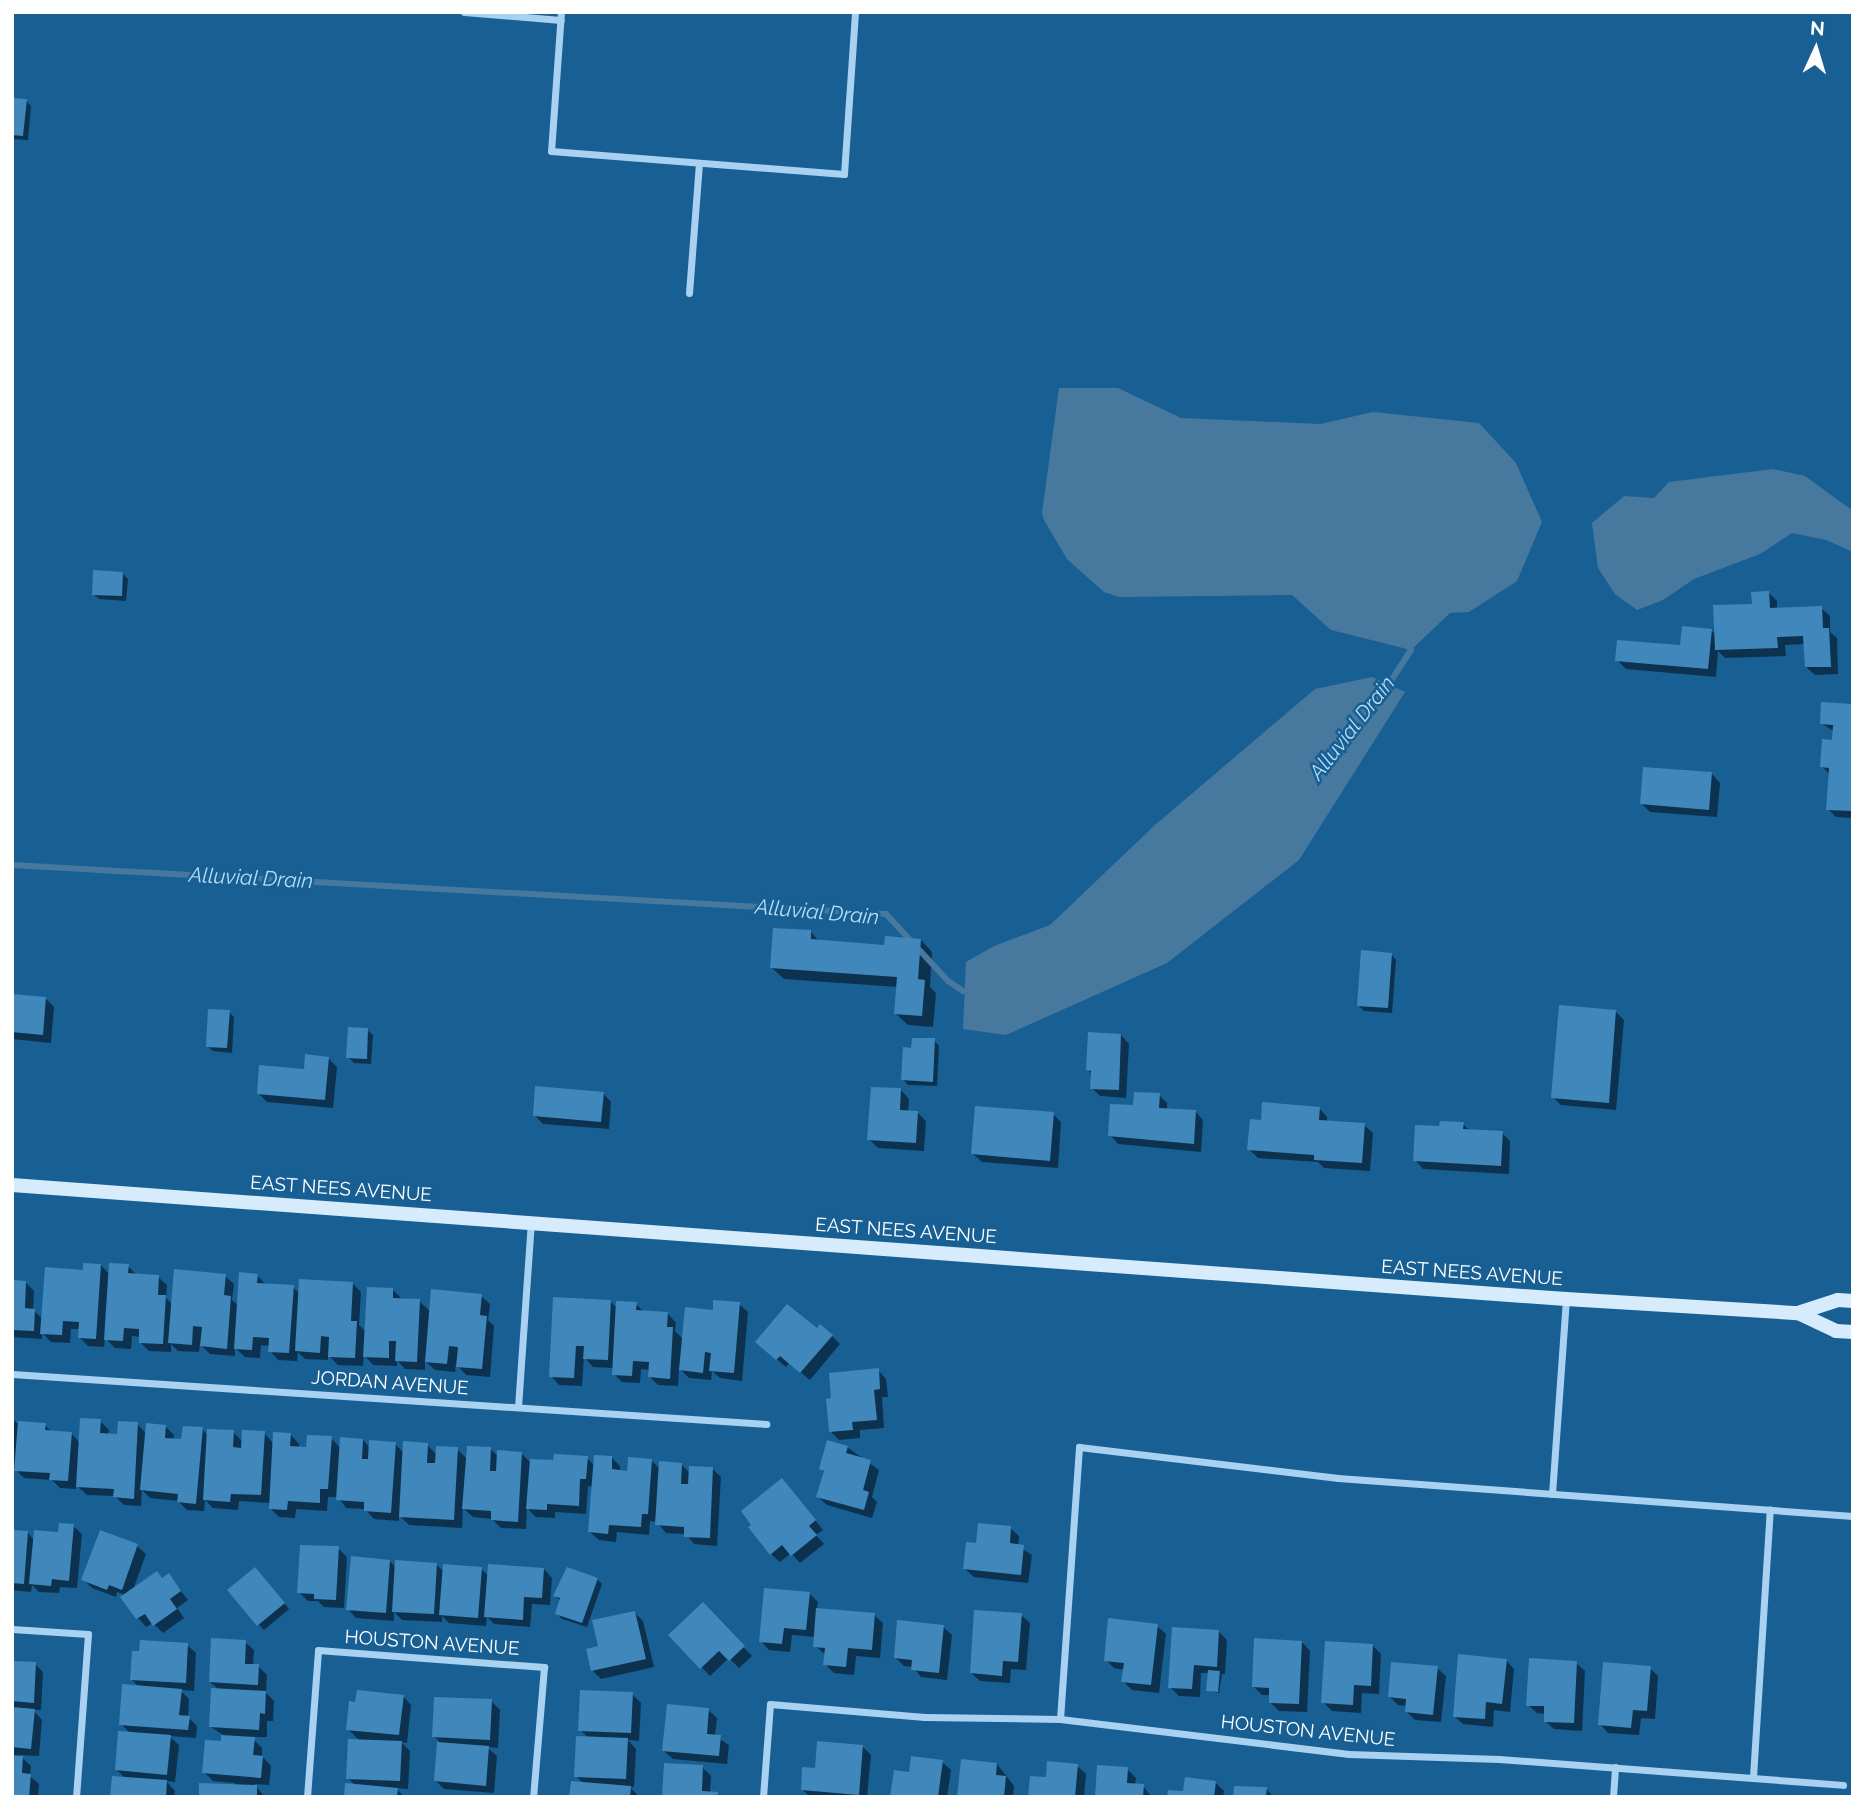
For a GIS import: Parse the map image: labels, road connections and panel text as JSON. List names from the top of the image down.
{
  "streets": {
    "main road": ["EAST NEES AVENUE"],
    "street": ["JORDAN AVENUE", "HOUSTON AVENUE"]
  },
  "water": ["Alluvial Drain"],
  "north": "top"
}
